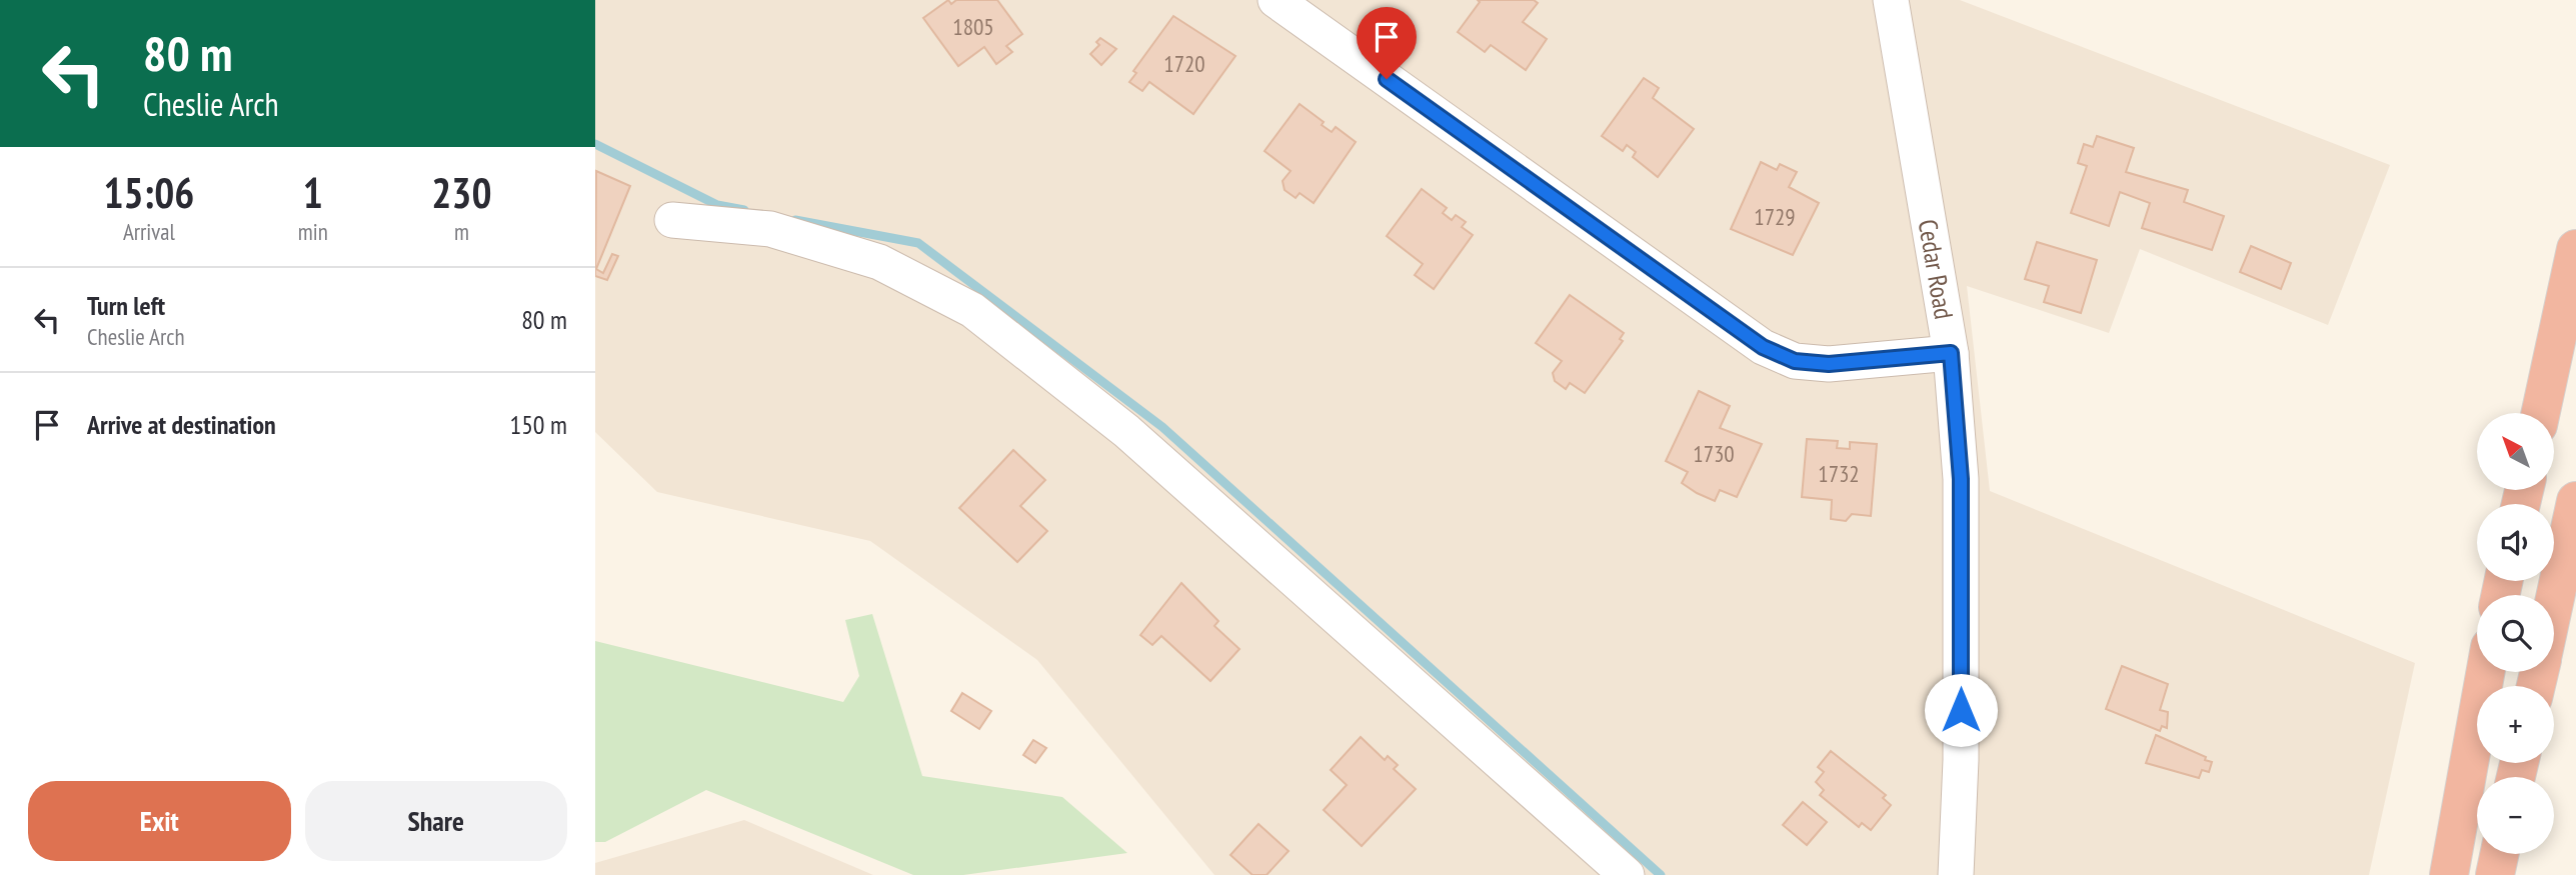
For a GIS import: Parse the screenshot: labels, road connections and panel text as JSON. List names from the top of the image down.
{
  "streets": {
    "street": ["Cedar Road"]
  },
  "house_numbers": [
    "1805",
    "1720",
    "1729",
    "1730",
    "1732"
  ],
  "north": "top left",
  "page": {
    "turn": ["80 m", "Cheslie Arch"],
    "eta": [
      "15:06",
      "Arrival",
      "1",
      "min",
      "230",
      "m"
    ],
    "list": [
      {
        "name": "Turn left",
        "note": "Cheslie Arch",
        "value": "80 m"
      },
      {
        "name": "Arrive at destination",
        "value": "150 m"
      }
    ],
    "map_buttons": ["+", "−"],
    "buttons": ["Exit", "Share"]
  }
}
